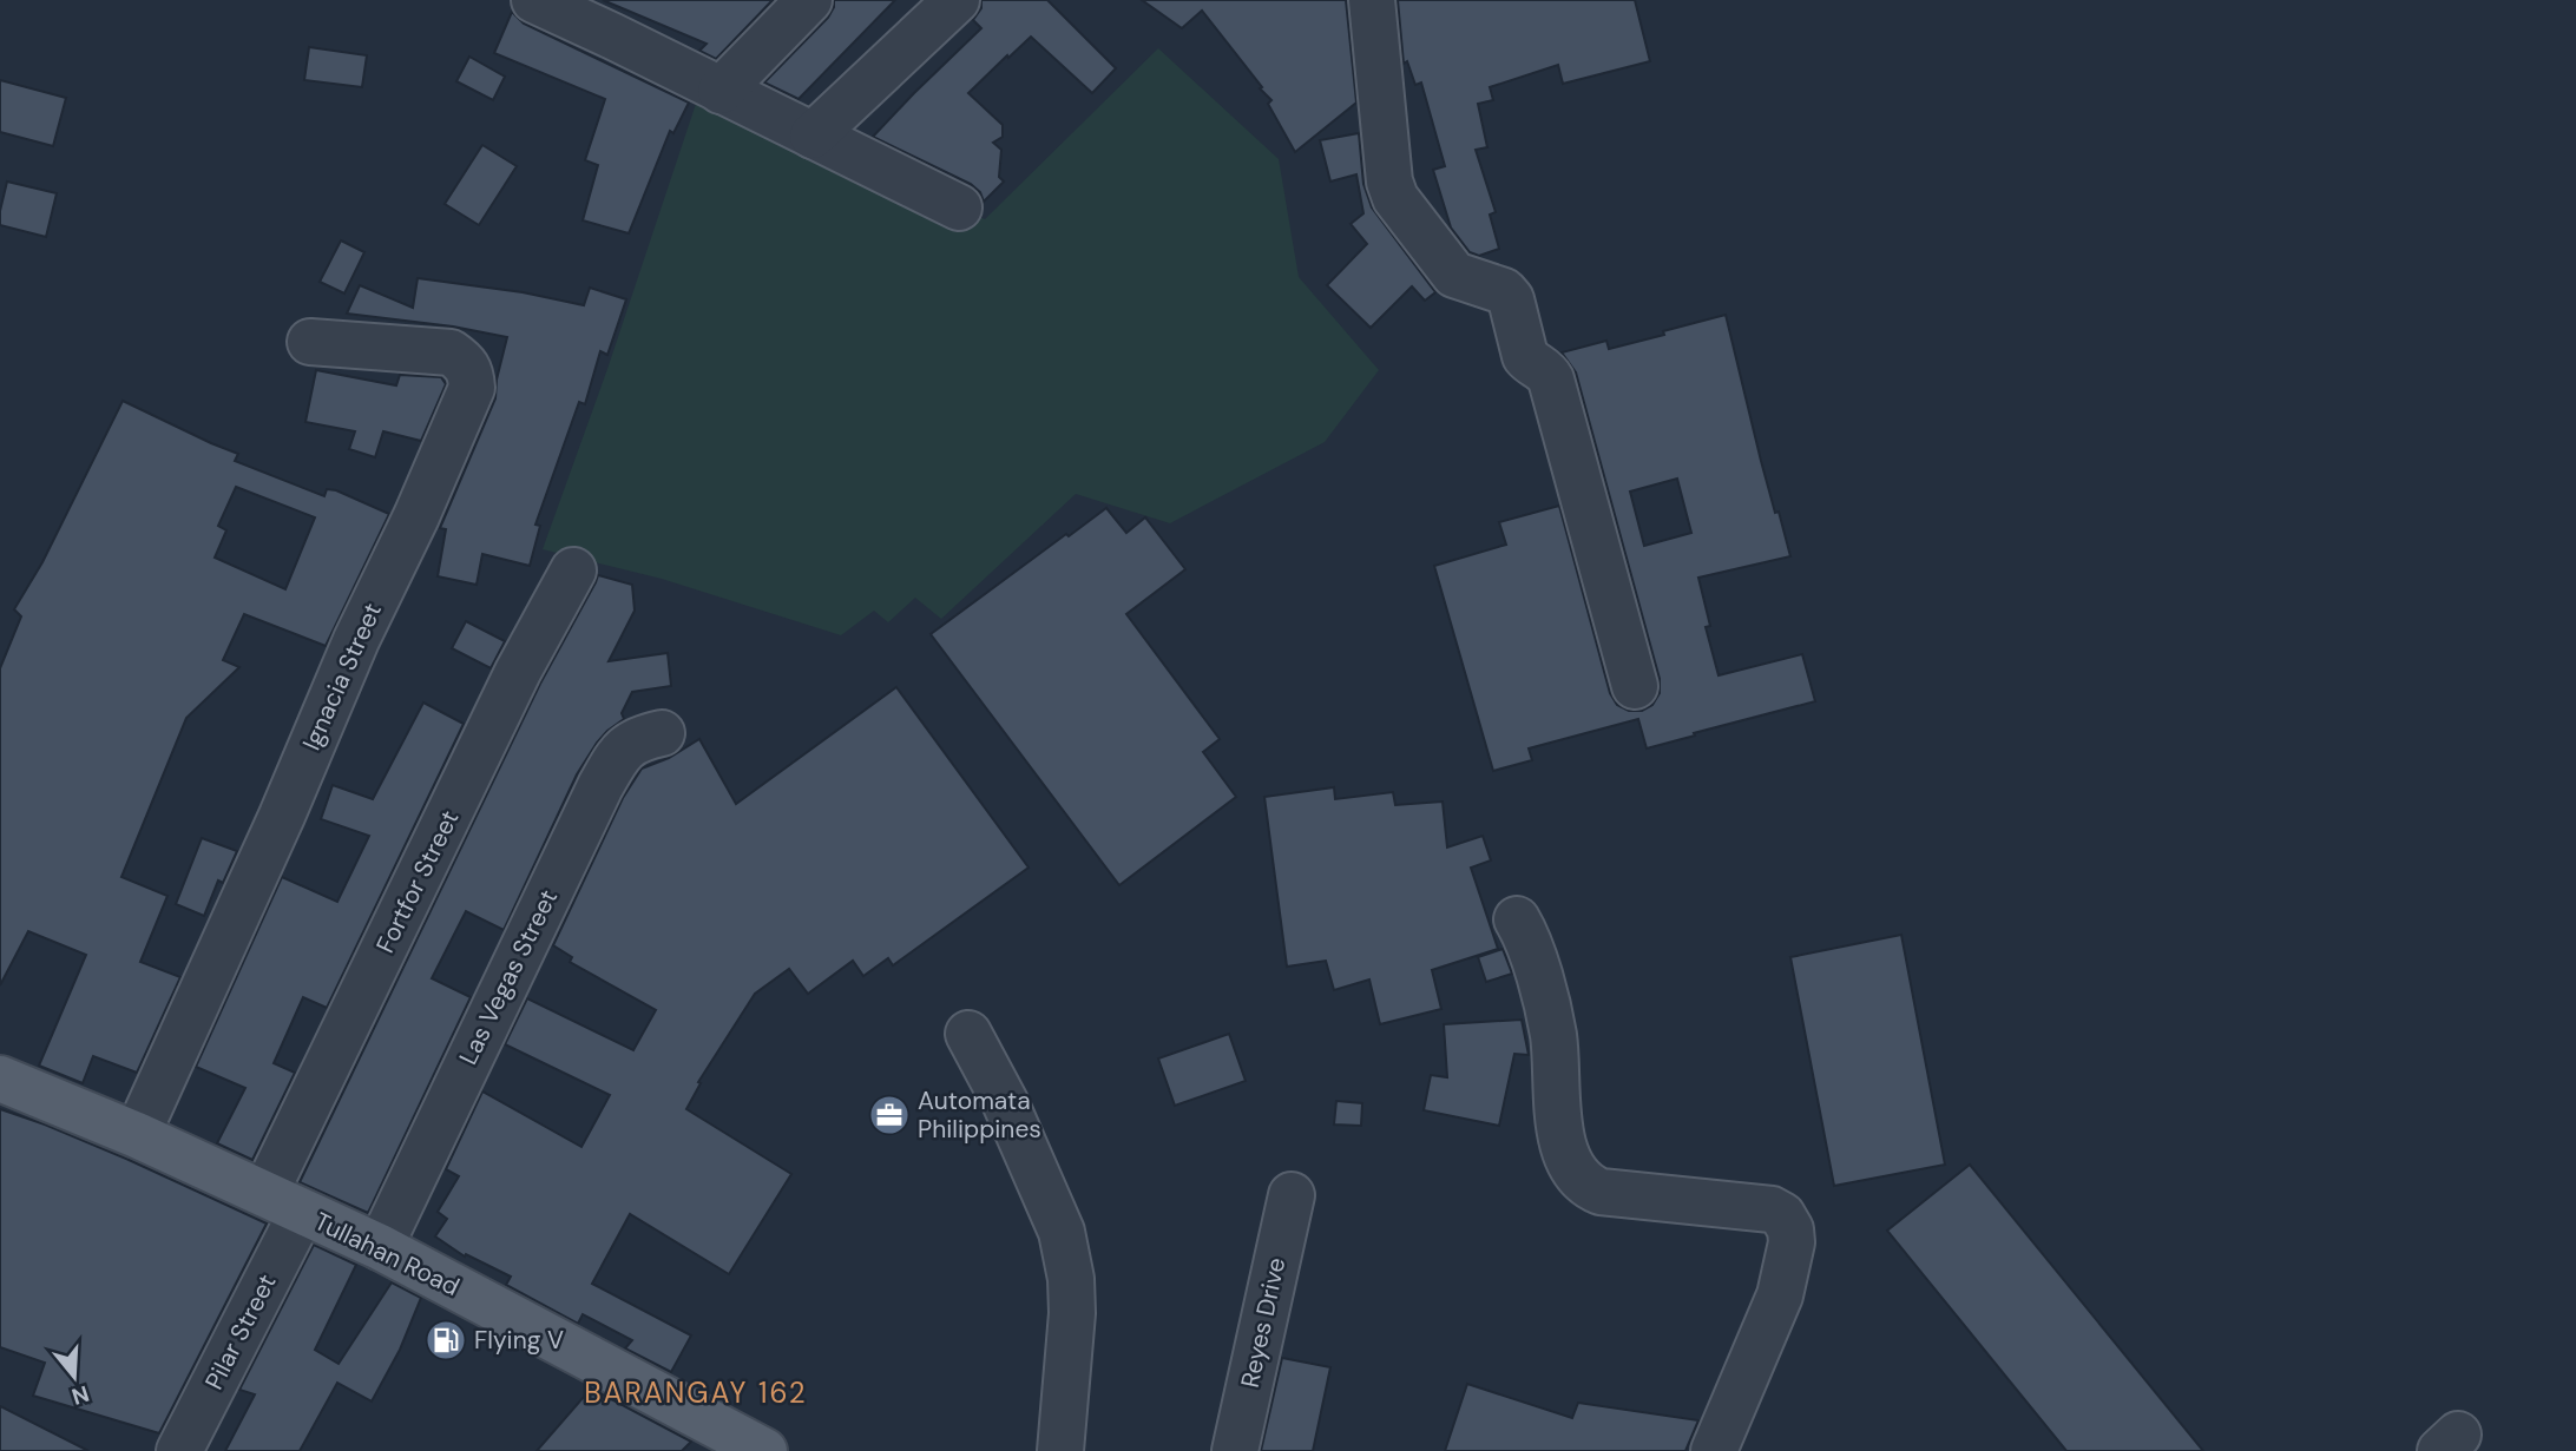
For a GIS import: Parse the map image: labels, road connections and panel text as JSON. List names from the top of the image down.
{
  "streets": {
    "main road": ["Tullahan Road"],
    "street": [
      "Ignacia Street",
      "Fortfor Street",
      "Las Vegas Street",
      "Reyes Drive",
      "Pilar Street"
    ]
  },
  "crossings": [
    ["Ignacia Street", "Tullahan Road"],
    ["Fortfor Street", "Tullahan Road"],
    ["Fortfor Street", "Pilar Street"],
    ["Las Vegas Street", "Tullahan Road"],
    ["Tullahan Road", "Pilar Street"]
  ],
  "districts": ["BARANGAY 162"],
  "places": {
    "office": ["Automata Philippines"],
    "fuel station": ["Flying V"]
  },
  "north": "bottom"
}
